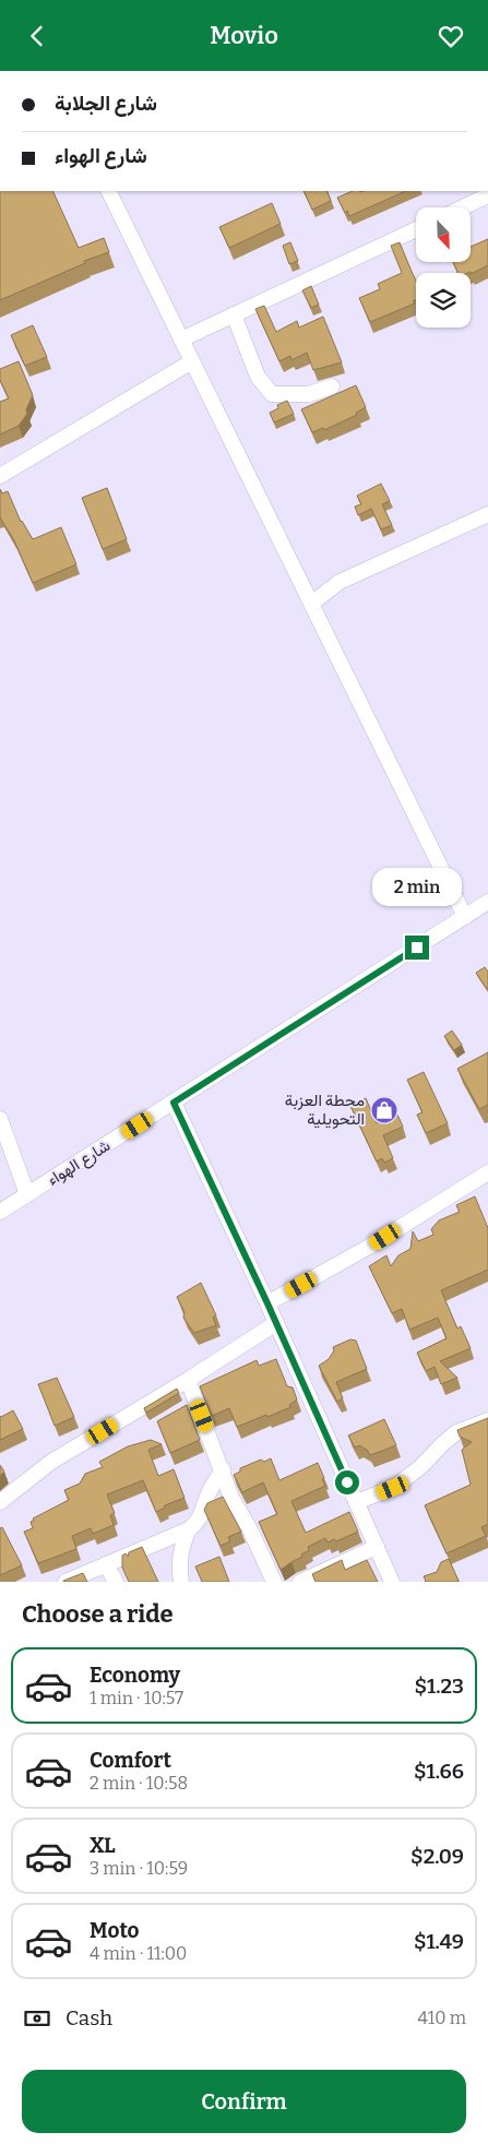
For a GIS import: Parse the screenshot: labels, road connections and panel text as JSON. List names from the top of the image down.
{
  "streets": {
    "street": ["شارع الهواء"]
  },
  "places": {
    "shop": ["محطة العزبة التحويلية"]
  },
  "north": "bottom right",
  "page": {
    "header": "Movio",
    "banner": ["شارع الجلابة", "شارع الهواء"],
    "bubble": "2 min",
    "heading": "Choose a ride",
    "list": [
      {
        "name": "Economy",
        "note": "1 min · 10:57",
        "value": "$1.23"
      },
      {
        "name": "Comfort",
        "note": "2 min · 10:58",
        "value": "$1.66"
      },
      {
        "name": "XL",
        "note": "3 min · 10:59",
        "value": "$2.09"
      },
      {
        "name": "Moto",
        "note": "4 min · 11:00",
        "value": "$1.49"
      }
    ],
    "pay": ["Cash", "410 m"],
    "buttons": "Confirm"
  }
}
